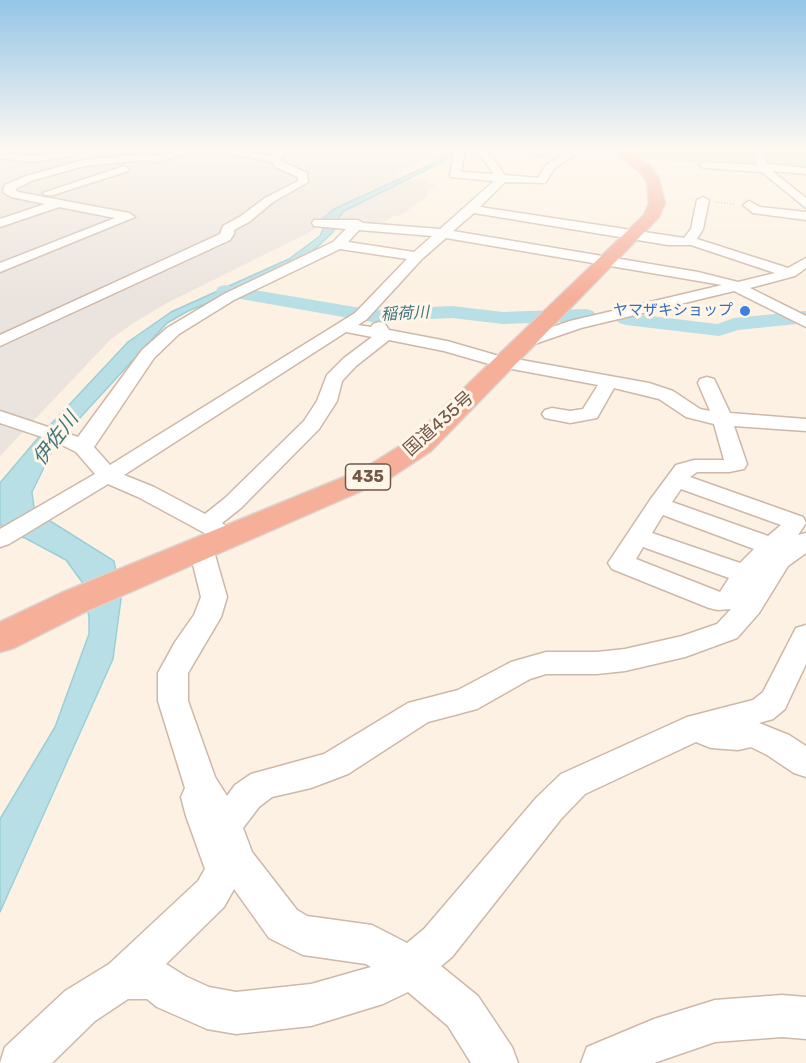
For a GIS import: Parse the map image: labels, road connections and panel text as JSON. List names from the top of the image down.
{
  "streets": {
    "highway": ["国道435号", "435"]
  },
  "water": ["稲荷川", "伊佐川"],
  "places": ["ヤマザキショップ"]
}
